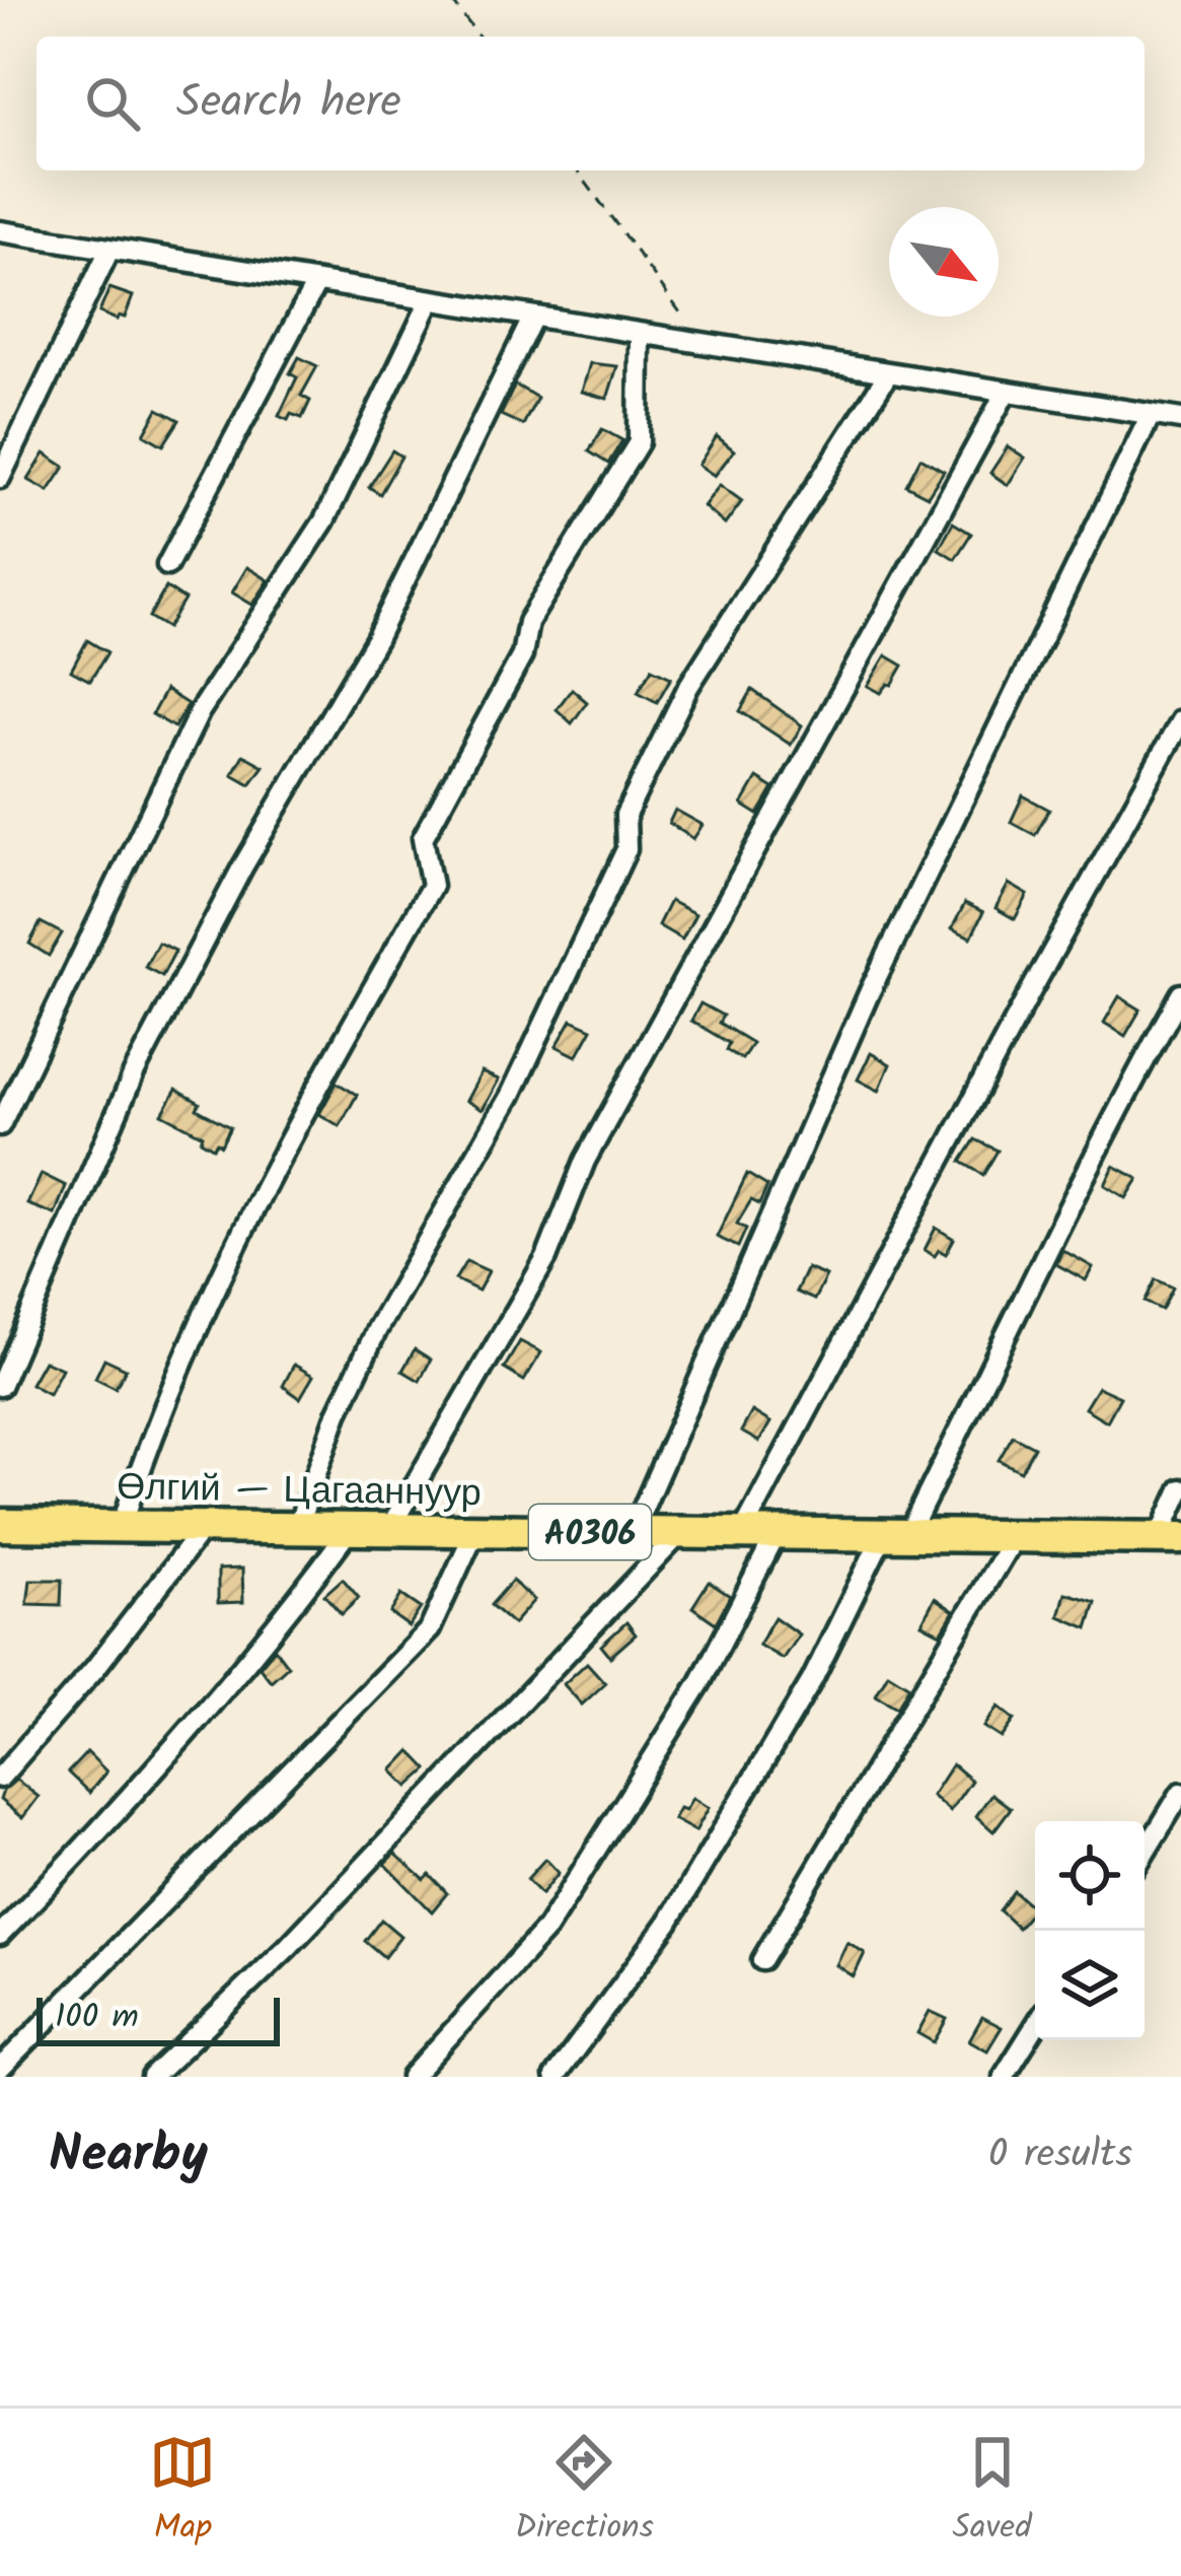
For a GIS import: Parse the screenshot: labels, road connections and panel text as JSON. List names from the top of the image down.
{
  "streets": {
    "highway": ["Өлгий — Цагааннуур", "A0306"]
  },
  "scale_bar": "100 m",
  "north": "bottom right",
  "page": {
    "search": "Search here",
    "scale": "100 m",
    "heading": ["Nearby", "0 results"],
    "nav": ["Map", "Directions", "Saved"]
  }
}
